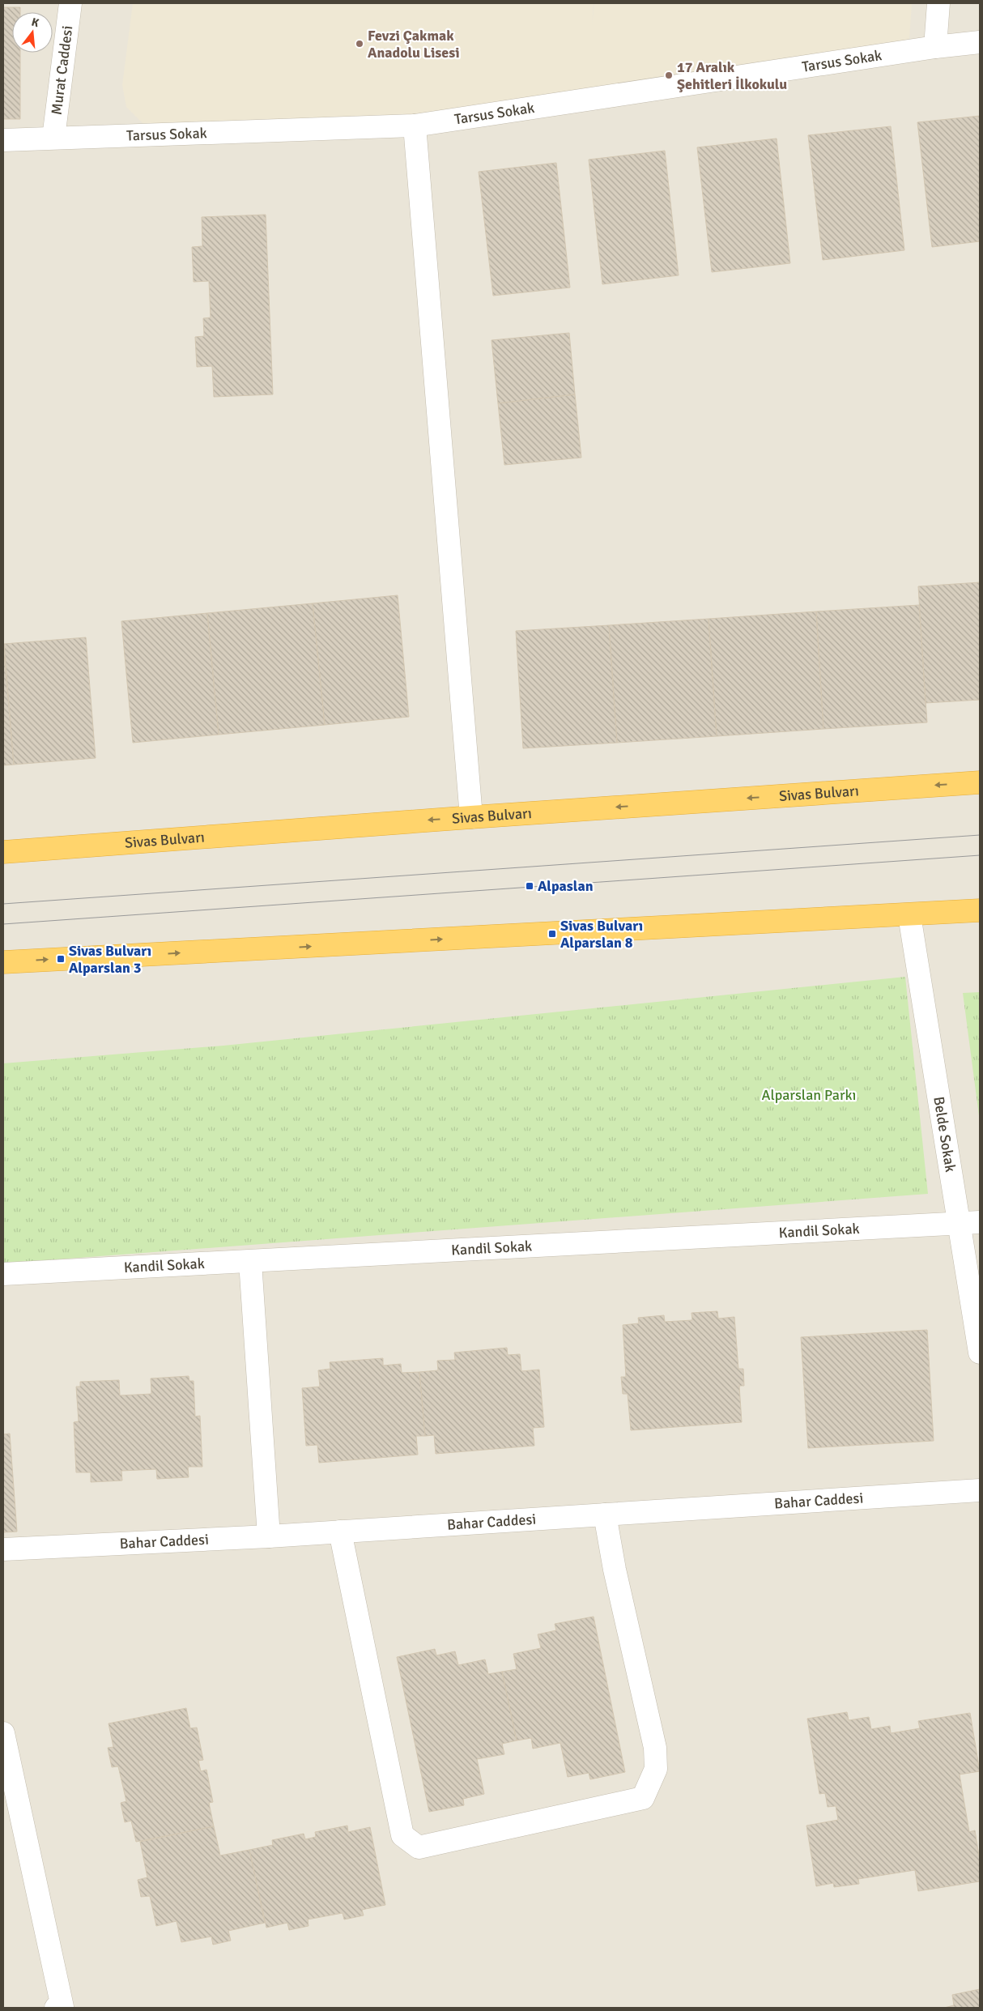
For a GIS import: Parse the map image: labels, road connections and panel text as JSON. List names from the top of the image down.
{
  "streets": {
    "highway": ["Sivas Bulvarı"],
    "street": [
      "Tarsus Sokak",
      "Murat Caddesi",
      "Belde Sokak",
      "Kandil Sokak",
      "Bahar Caddesi"
    ]
  },
  "crossings": [
    ["Tarsus Sokak", "Murat Caddesi"],
    ["Belde Sokak", "Kandil Sokak"]
  ],
  "parks": ["Alparslan Parkı"],
  "places": {
    "other": ["Fevzi Çakmak Anadolu Lisesi", "17 Aralık Şehitleri İlkokulu"],
    "transit": ["Alpaslan", "Sivas Bulvarı Alparslan 8", "Sivas Bulvarı Alparslan 3"]
  },
  "north": "top"
}
